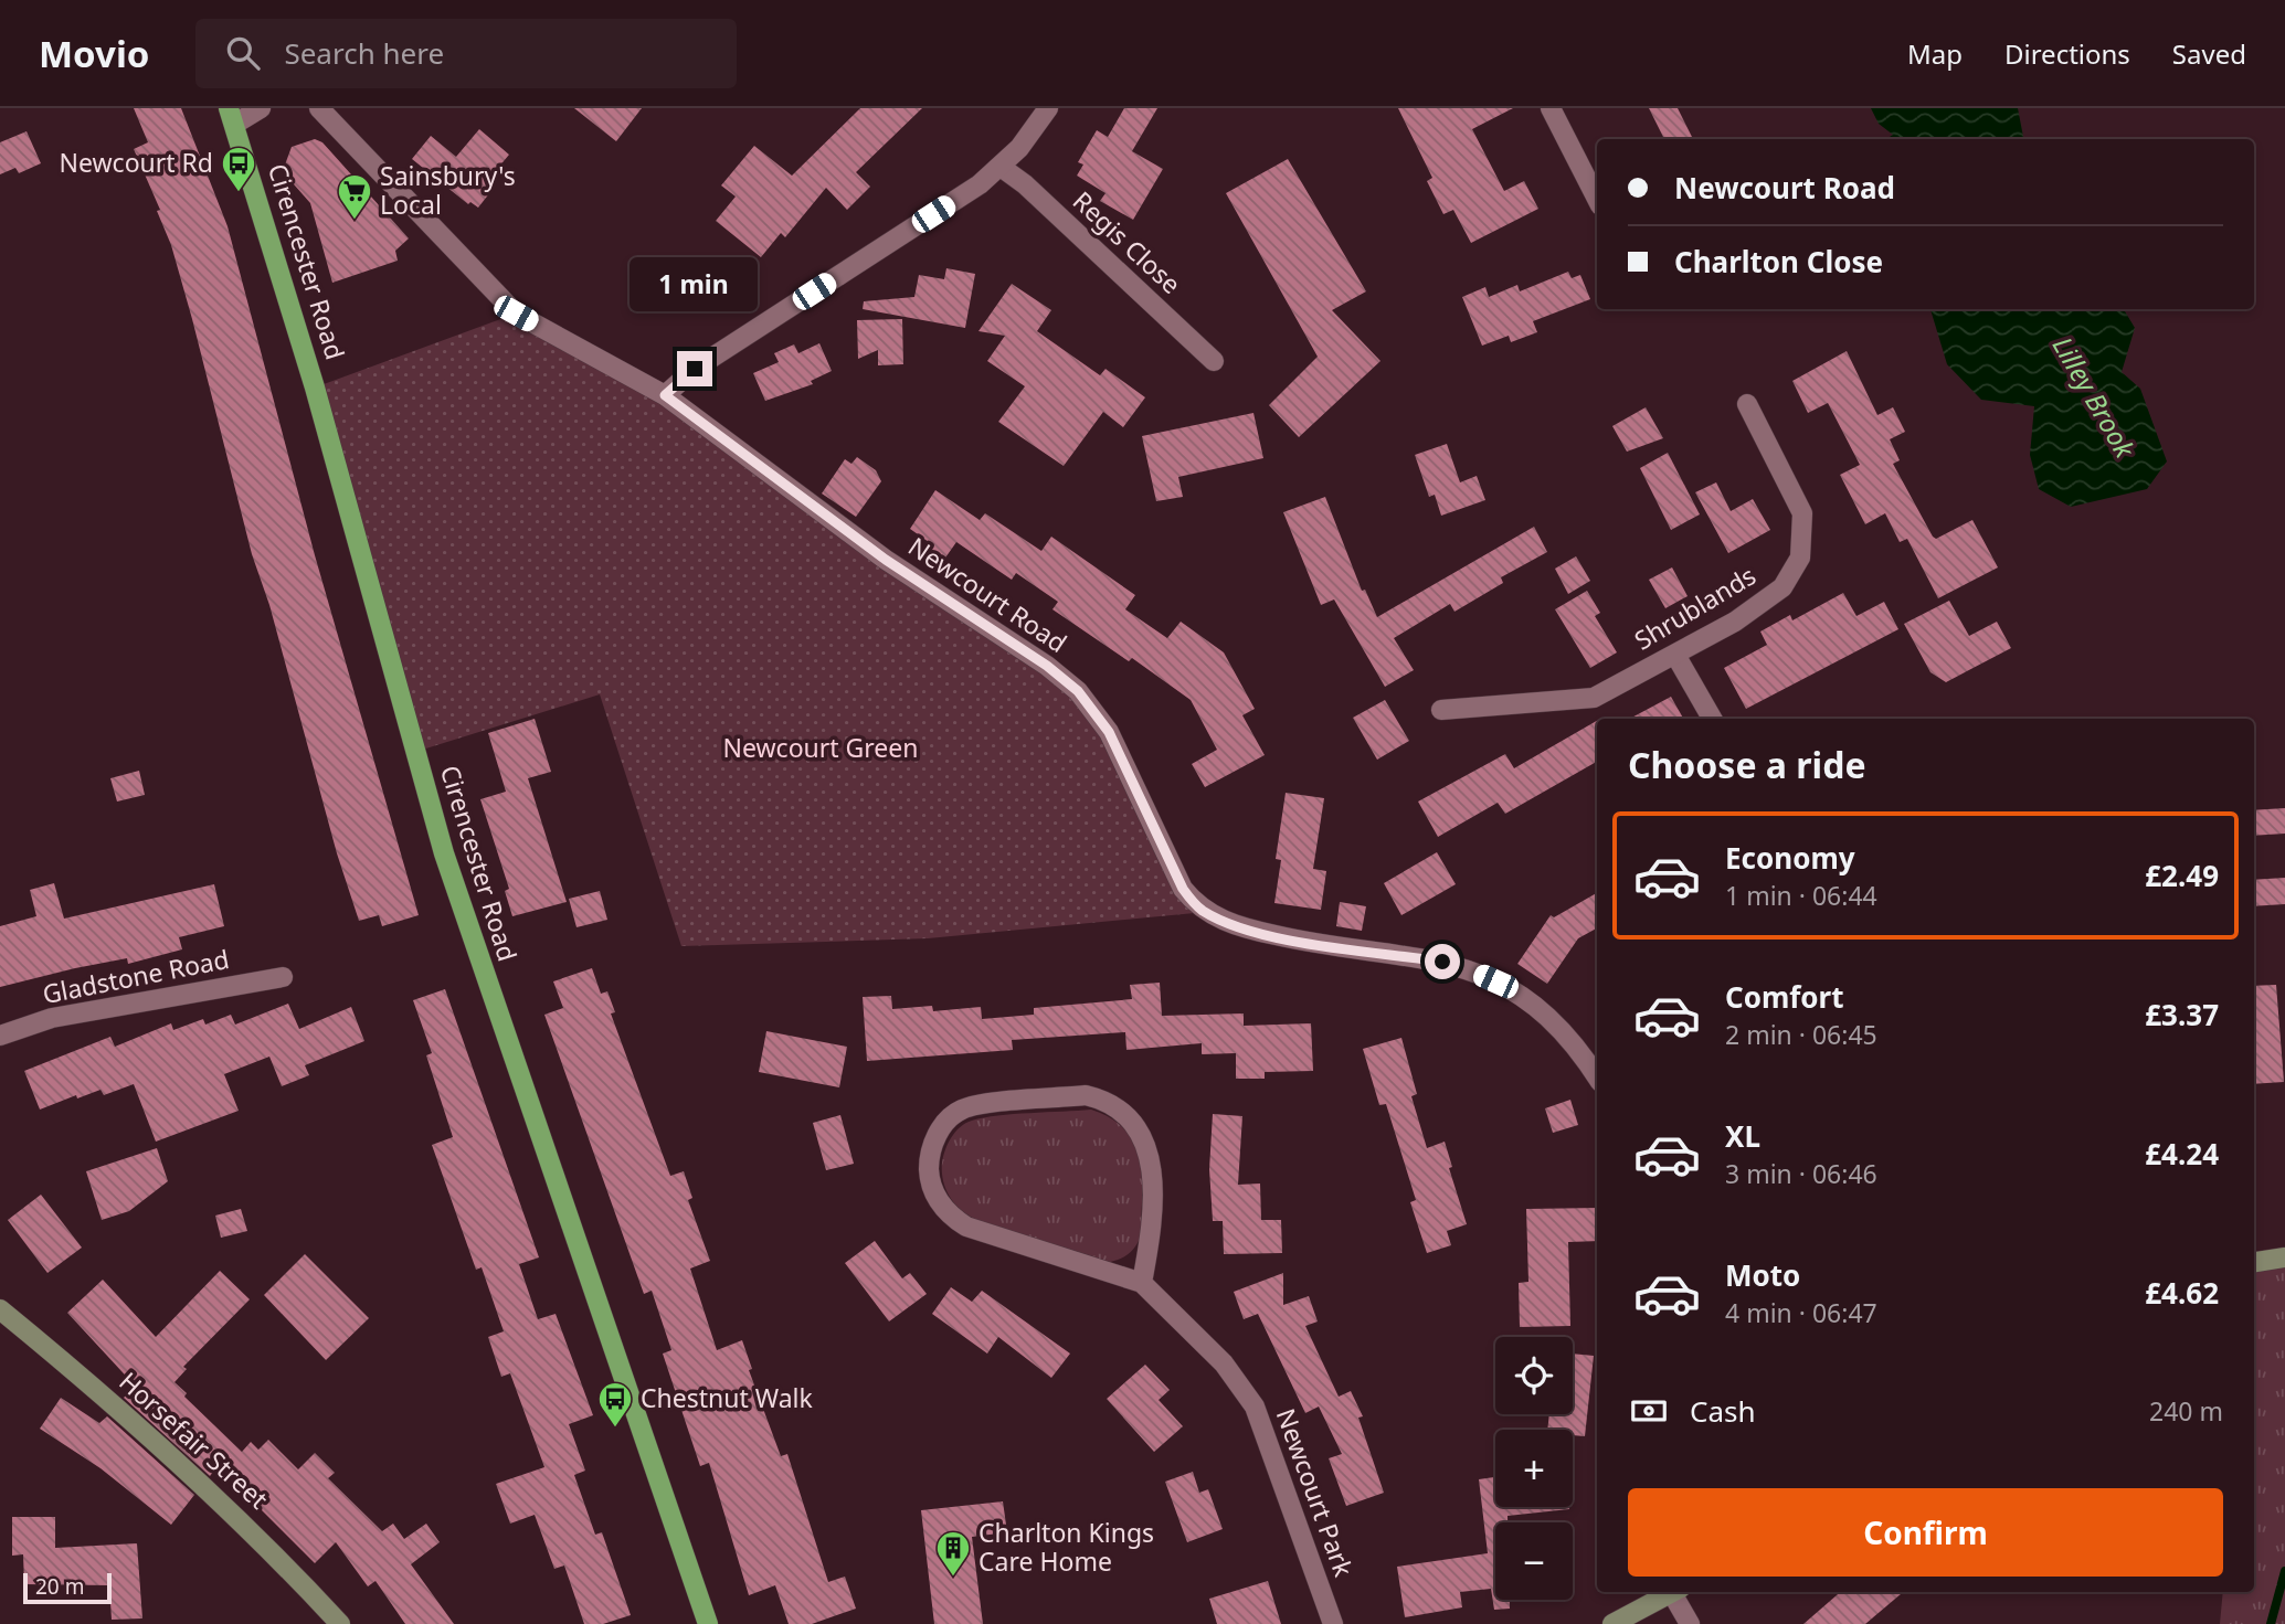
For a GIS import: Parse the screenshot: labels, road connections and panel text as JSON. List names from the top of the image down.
{
  "streets": {
    "main road": ["Cirencester Road"],
    "street": [
      "Regis Close",
      "Newcourt Road",
      "Shrublands",
      "Gladstone Road",
      "Horsefair Street",
      "Newcourt Park"
    ]
  },
  "water": ["Lilley Brook"],
  "parks": ["Newcourt Green"],
  "places": {
    "bus stop": ["Newcourt Rd", "Chestnut Walk"],
    "supermarket": ["Sainsbury's Local"],
    "building": ["Charlton Kings Care Home"]
  },
  "scale_bar": "20 m",
  "page": {
    "header": "Movio",
    "search": "Search here",
    "nav": ["Map", "Directions", "Saved"],
    "banner": ["Newcourt Road", "Charlton Close"],
    "bubble": "1 min",
    "heading": "Choose a ride",
    "list": [
      {
        "name": "Economy",
        "note": "1 min · 06:44",
        "value": "£2.49"
      },
      {
        "name": "Comfort",
        "note": "2 min · 06:45",
        "value": "£3.37"
      },
      {
        "name": "XL",
        "note": "3 min · 06:46",
        "value": "£4.24"
      },
      {
        "name": "Moto",
        "note": "4 min · 06:47",
        "value": "£4.62"
      }
    ],
    "map_buttons": ["+", "−"],
    "pay": ["Cash", "240 m"],
    "buttons": "Confirm",
    "scale": "20 m"
  }
}
